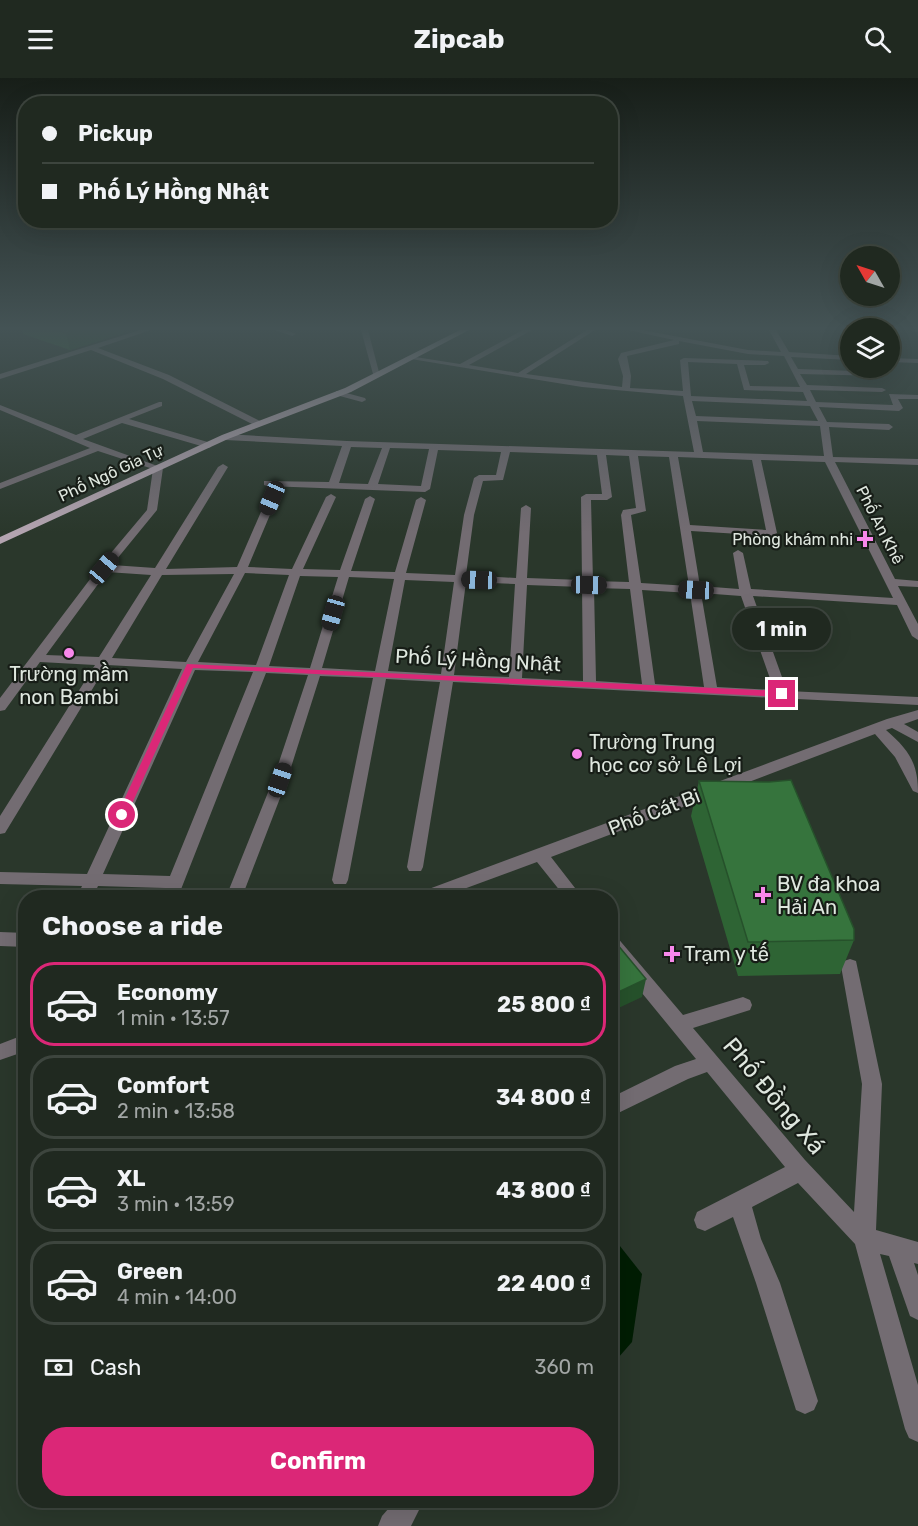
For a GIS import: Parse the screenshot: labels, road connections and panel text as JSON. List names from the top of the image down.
{
  "streets": {
    "main road": ["Phố Ngô Gia Tự"],
    "street": [
      "Phố An Khê",
      "Phố Lý Hồng Nhật",
      "Phố Cát Bi",
      "Phố Đồng Xá"
    ]
  },
  "places": {
    "health": ["Phòng khám nhi", "BV đa khoa Hải An", "Trạm y tế"],
    "other": ["Trường mầm non Bambi", "Trường Trung học cơ sở Lê Lợi"]
  },
  "north": "top left",
  "page": {
    "header": "Zipcab",
    "banner": ["Pickup", "Phố Lý Hồng Nhật"],
    "bubble": "1 min",
    "heading": "Choose a ride",
    "list": [
      {
        "name": "Economy",
        "note": "1 min · 13:57",
        "value": "25 800 ₫"
      },
      {
        "name": "Comfort",
        "note": "2 min · 13:58",
        "value": "34 800 ₫"
      },
      {
        "name": "XL",
        "note": "3 min · 13:59",
        "value": "43 800 ₫"
      },
      {
        "name": "Green",
        "note": "4 min · 14:00",
        "value": "22 400 ₫"
      }
    ],
    "pay": ["Cash", "360 m"],
    "buttons": "Confirm"
  }
}
